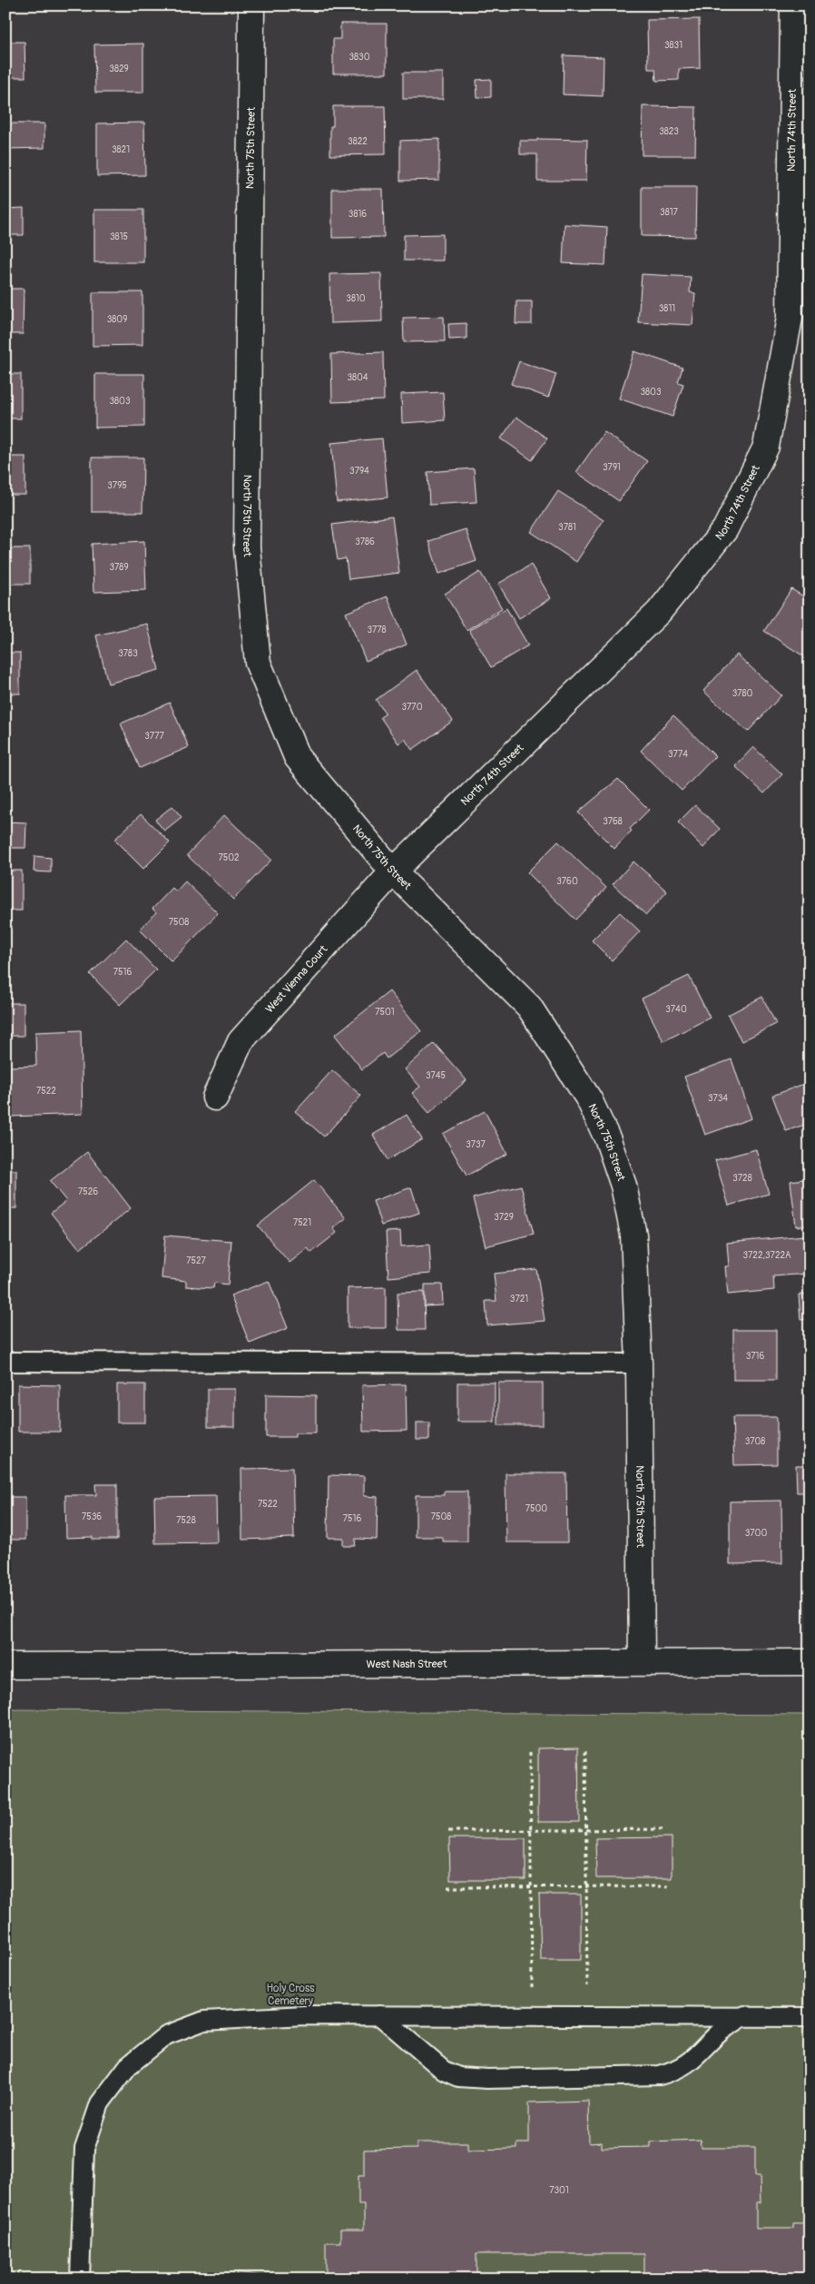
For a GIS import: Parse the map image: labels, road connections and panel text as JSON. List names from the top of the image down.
{
  "streets": {
    "street": [
      "North 74th Street",
      "North 75th Street",
      "West Vienna Court",
      "West Nash Street"
    ]
  },
  "crossings": [
    ["North 74th Street", "North 75th Street"],
    ["North 74th Street", "West Vienna Court"],
    ["North 75th Street", "West Vienna Court"],
    ["North 75th Street", "West Nash Street"]
  ],
  "parks": ["Holy Cross Cemetery"],
  "house_numbers": [
    "3831",
    "3830",
    "3829",
    "3823",
    "3822",
    "3821",
    "3817",
    "3816",
    "3815",
    "3810",
    "3811",
    "3809",
    "3804",
    "3803",
    "3803",
    "3791",
    "3794",
    "3795",
    "3781",
    "3786",
    "3789",
    "3778",
    "3783",
    "3780",
    "3770",
    "3777",
    "3774",
    "3768",
    "7502",
    "3760",
    "7508",
    "7516",
    "3740",
    "7501",
    "3745",
    "7522",
    "3734",
    "3737",
    "3728",
    "7526",
    "3729",
    "7521",
    "3722,3722A",
    "7527",
    "3721",
    "3716",
    "3708",
    "7522",
    "7500",
    "7536",
    "7508",
    "7516",
    "7528",
    "3700",
    "7301"
  ]
}
